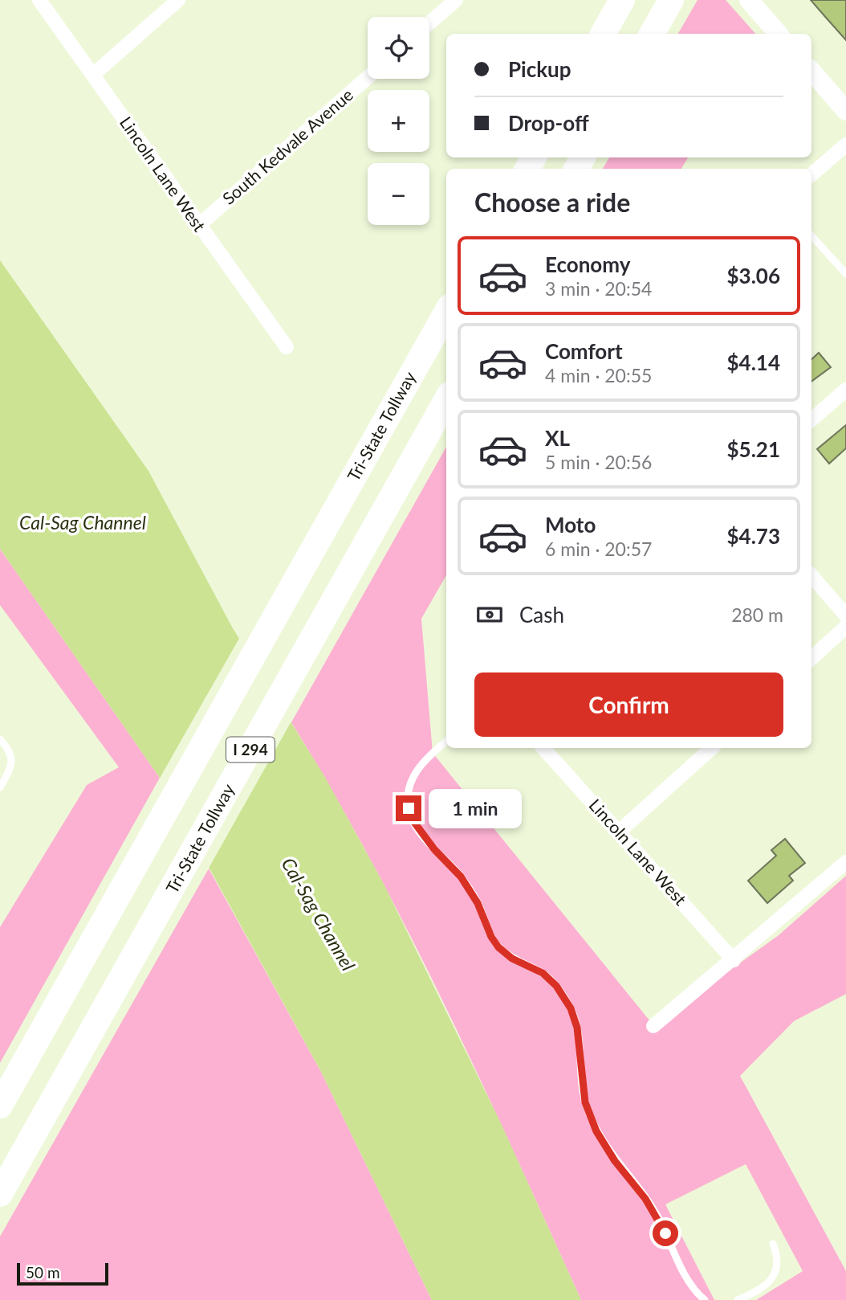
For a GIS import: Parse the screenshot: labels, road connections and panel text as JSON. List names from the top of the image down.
{
  "streets": {
    "highway": ["Tri-State Tollway", "I 294"],
    "street": ["South Kedvale Avenue", "Lincoln Lane West"]
  },
  "crossings": [
    ["South Kedvale Avenue", "Lincoln Lane West"]
  ],
  "water": ["Cal-Sag Channel"],
  "scale_bar": "50 m",
  "page": {
    "map_buttons": ["+", "−"],
    "banner": ["Pickup", "Drop-off"],
    "heading": "Choose a ride",
    "list": [
      {
        "name": "Economy",
        "note": "3 min · 20:54",
        "value": "$3.06"
      },
      {
        "name": "Comfort",
        "note": "4 min · 20:55",
        "value": "$4.14"
      },
      {
        "name": "XL",
        "note": "5 min · 20:56",
        "value": "$5.21"
      },
      {
        "name": "Moto",
        "note": "6 min · 20:57",
        "value": "$4.73"
      }
    ],
    "pay": ["Cash", "280 m"],
    "buttons": "Confirm",
    "bubble": "1 min",
    "scale": "50 m"
  }
}
